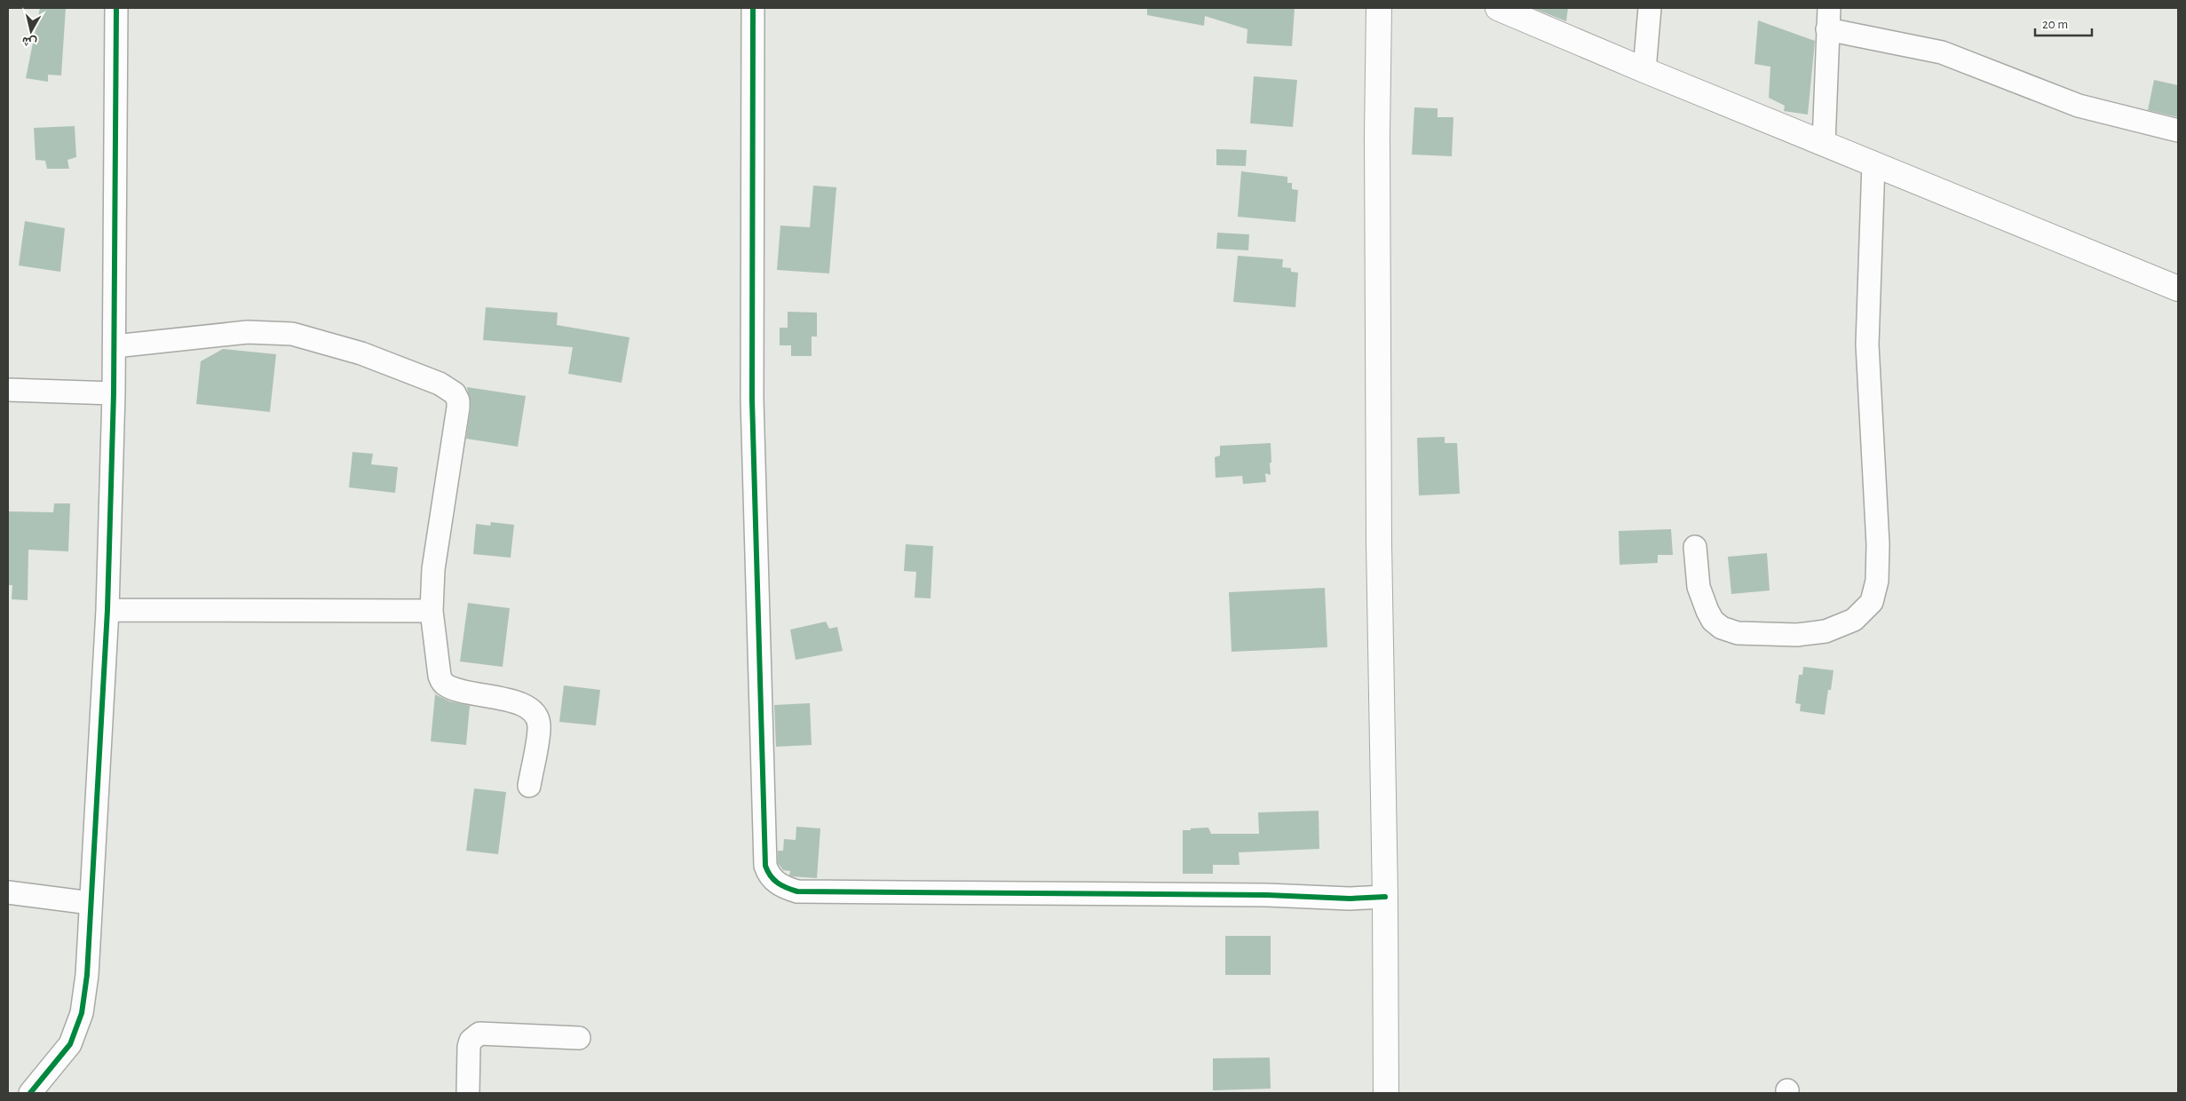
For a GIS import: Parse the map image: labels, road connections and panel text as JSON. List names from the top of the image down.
{
  "scale_bar": "20 m",
  "north": "bottom"
}
